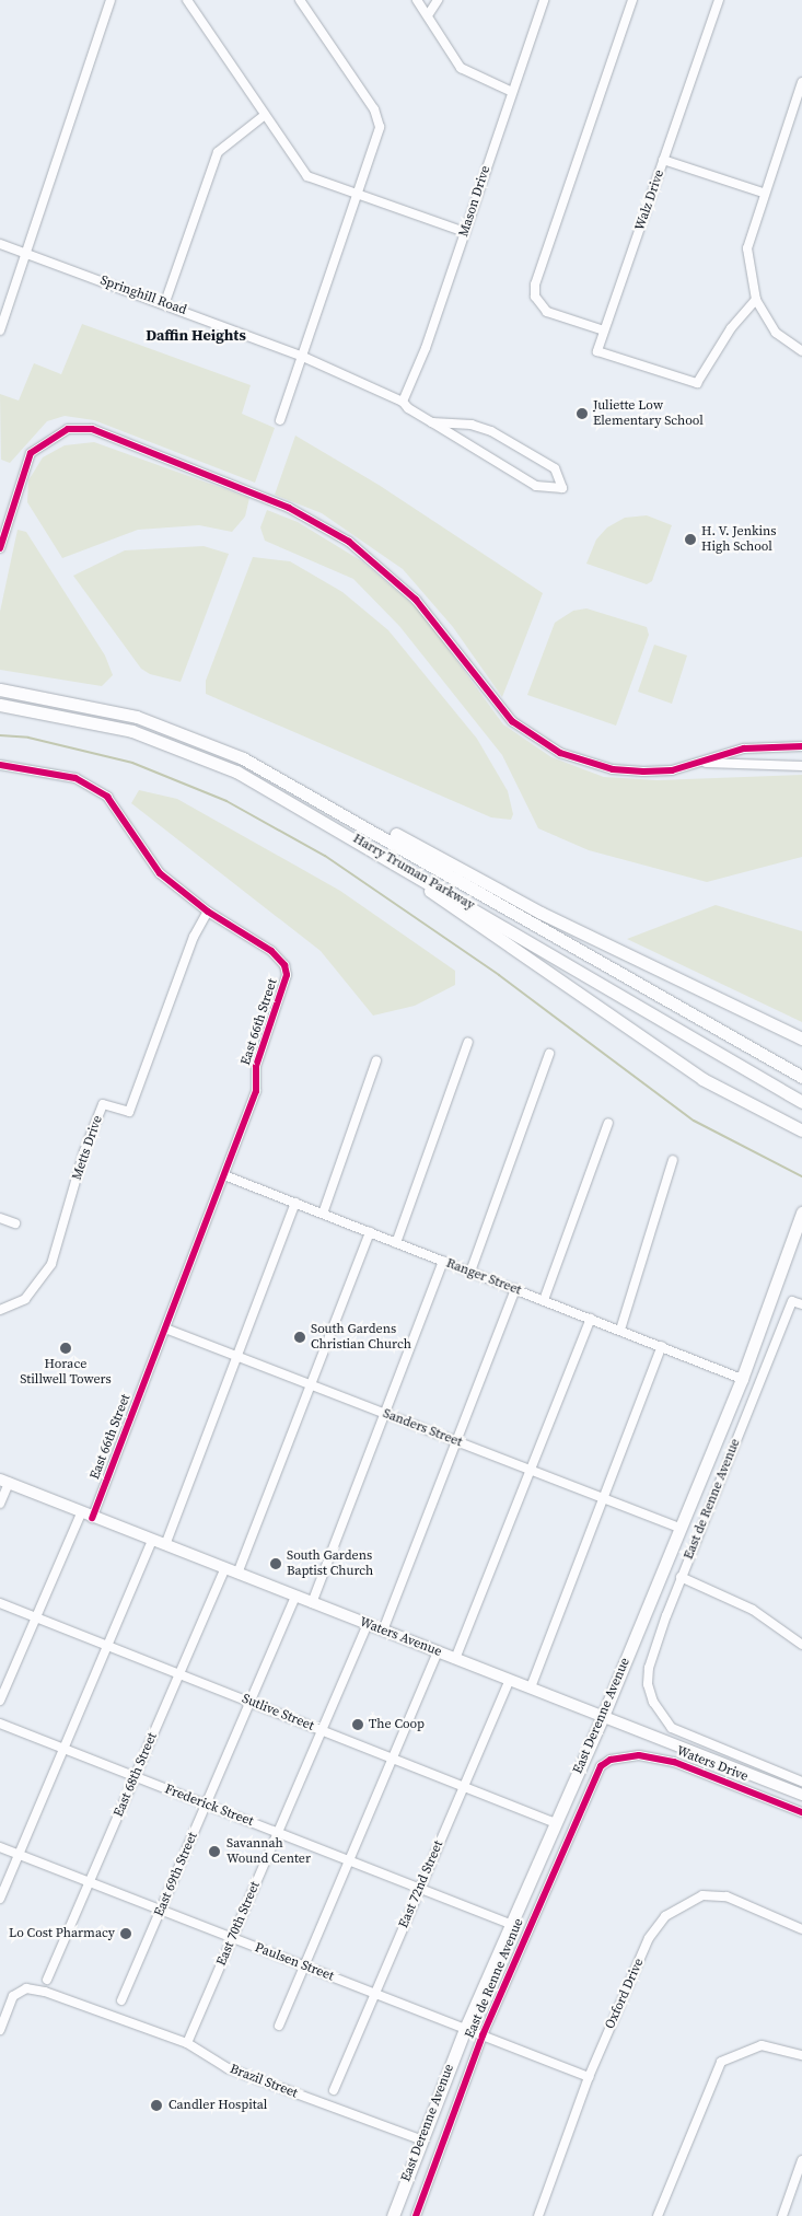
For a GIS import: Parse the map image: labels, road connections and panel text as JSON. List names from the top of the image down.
{
  "streets": {
    "highway": ["Harry Truman Parkway", "East Derenne Avenue"],
    "main road": ["Waters Avenue"],
    "street": [
      "Walz Drive",
      "Mason Drive",
      "Springhill Road",
      "East 66th Street",
      "Metts Drive",
      "Ranger Street",
      "Sanders Street",
      "East de Renne Avenue",
      "Sutlive Street",
      "Waters Drive",
      "East 68th Street",
      "Frederick Street",
      "East 69th Street",
      "East 72nd Street",
      "East 70th Street",
      "Paulsen Street",
      "Oxford Drive",
      "Brazil Street"
    ]
  },
  "crossings": [
    ["Mason Drive", "Springhill Road"],
    ["East 66th Street", "Metts Drive"],
    ["East 66th Street", "Ranger Street"],
    ["East 66th Street", "Sanders Street"],
    ["East 66th Street", "Waters Avenue"],
    ["Ranger Street", "East Derenne Avenue"],
    ["Sanders Street", "East Derenne Avenue"],
    ["East de Renne Avenue", "Waters Drive"],
    ["East de Renne Avenue", "Paulsen Street"],
    ["Waters Avenue", "East Derenne Avenue"],
    ["Waters Avenue", "East 68th Street"],
    ["Waters Avenue", "East 69th Street"],
    ["Waters Avenue", "East 72nd Street"],
    ["Waters Avenue", "East 70th Street"],
    ["Sutlive Street", "East Derenne Avenue"],
    ["Sutlive Street", "East 68th Street"],
    ["Sutlive Street", "East 69th Street"],
    ["Sutlive Street", "East 72nd Street"],
    ["Sutlive Street", "East 70th Street"],
    ["East Derenne Avenue", "Frederick Street"],
    ["East Derenne Avenue", "Paulsen Street"],
    ["East Derenne Avenue", "Brazil Street"],
    ["East 68th Street", "Frederick Street"],
    ["East 68th Street", "Paulsen Street"],
    ["Frederick Street", "East 69th Street"],
    ["Frederick Street", "East 72nd Street"],
    ["Frederick Street", "East 70th Street"],
    ["East 69th Street", "Paulsen Street"],
    ["East 72nd Street", "Paulsen Street"],
    ["East 70th Street", "Paulsen Street"],
    ["East 70th Street", "Brazil Street"],
    ["Paulsen Street", "Oxford Drive"]
  ],
  "districts": ["Daffin Heights"],
  "places": [
    "Juliette Low Elementary School",
    "H. V. Jenkins High School",
    "South Gardens Christian Church",
    "Horace Stillwell Towers",
    "South Gardens Baptist Church",
    "The Coop",
    "Savannah Wound Center",
    "Lo Cost Pharmacy",
    "Candler Hospital"
  ]
}
